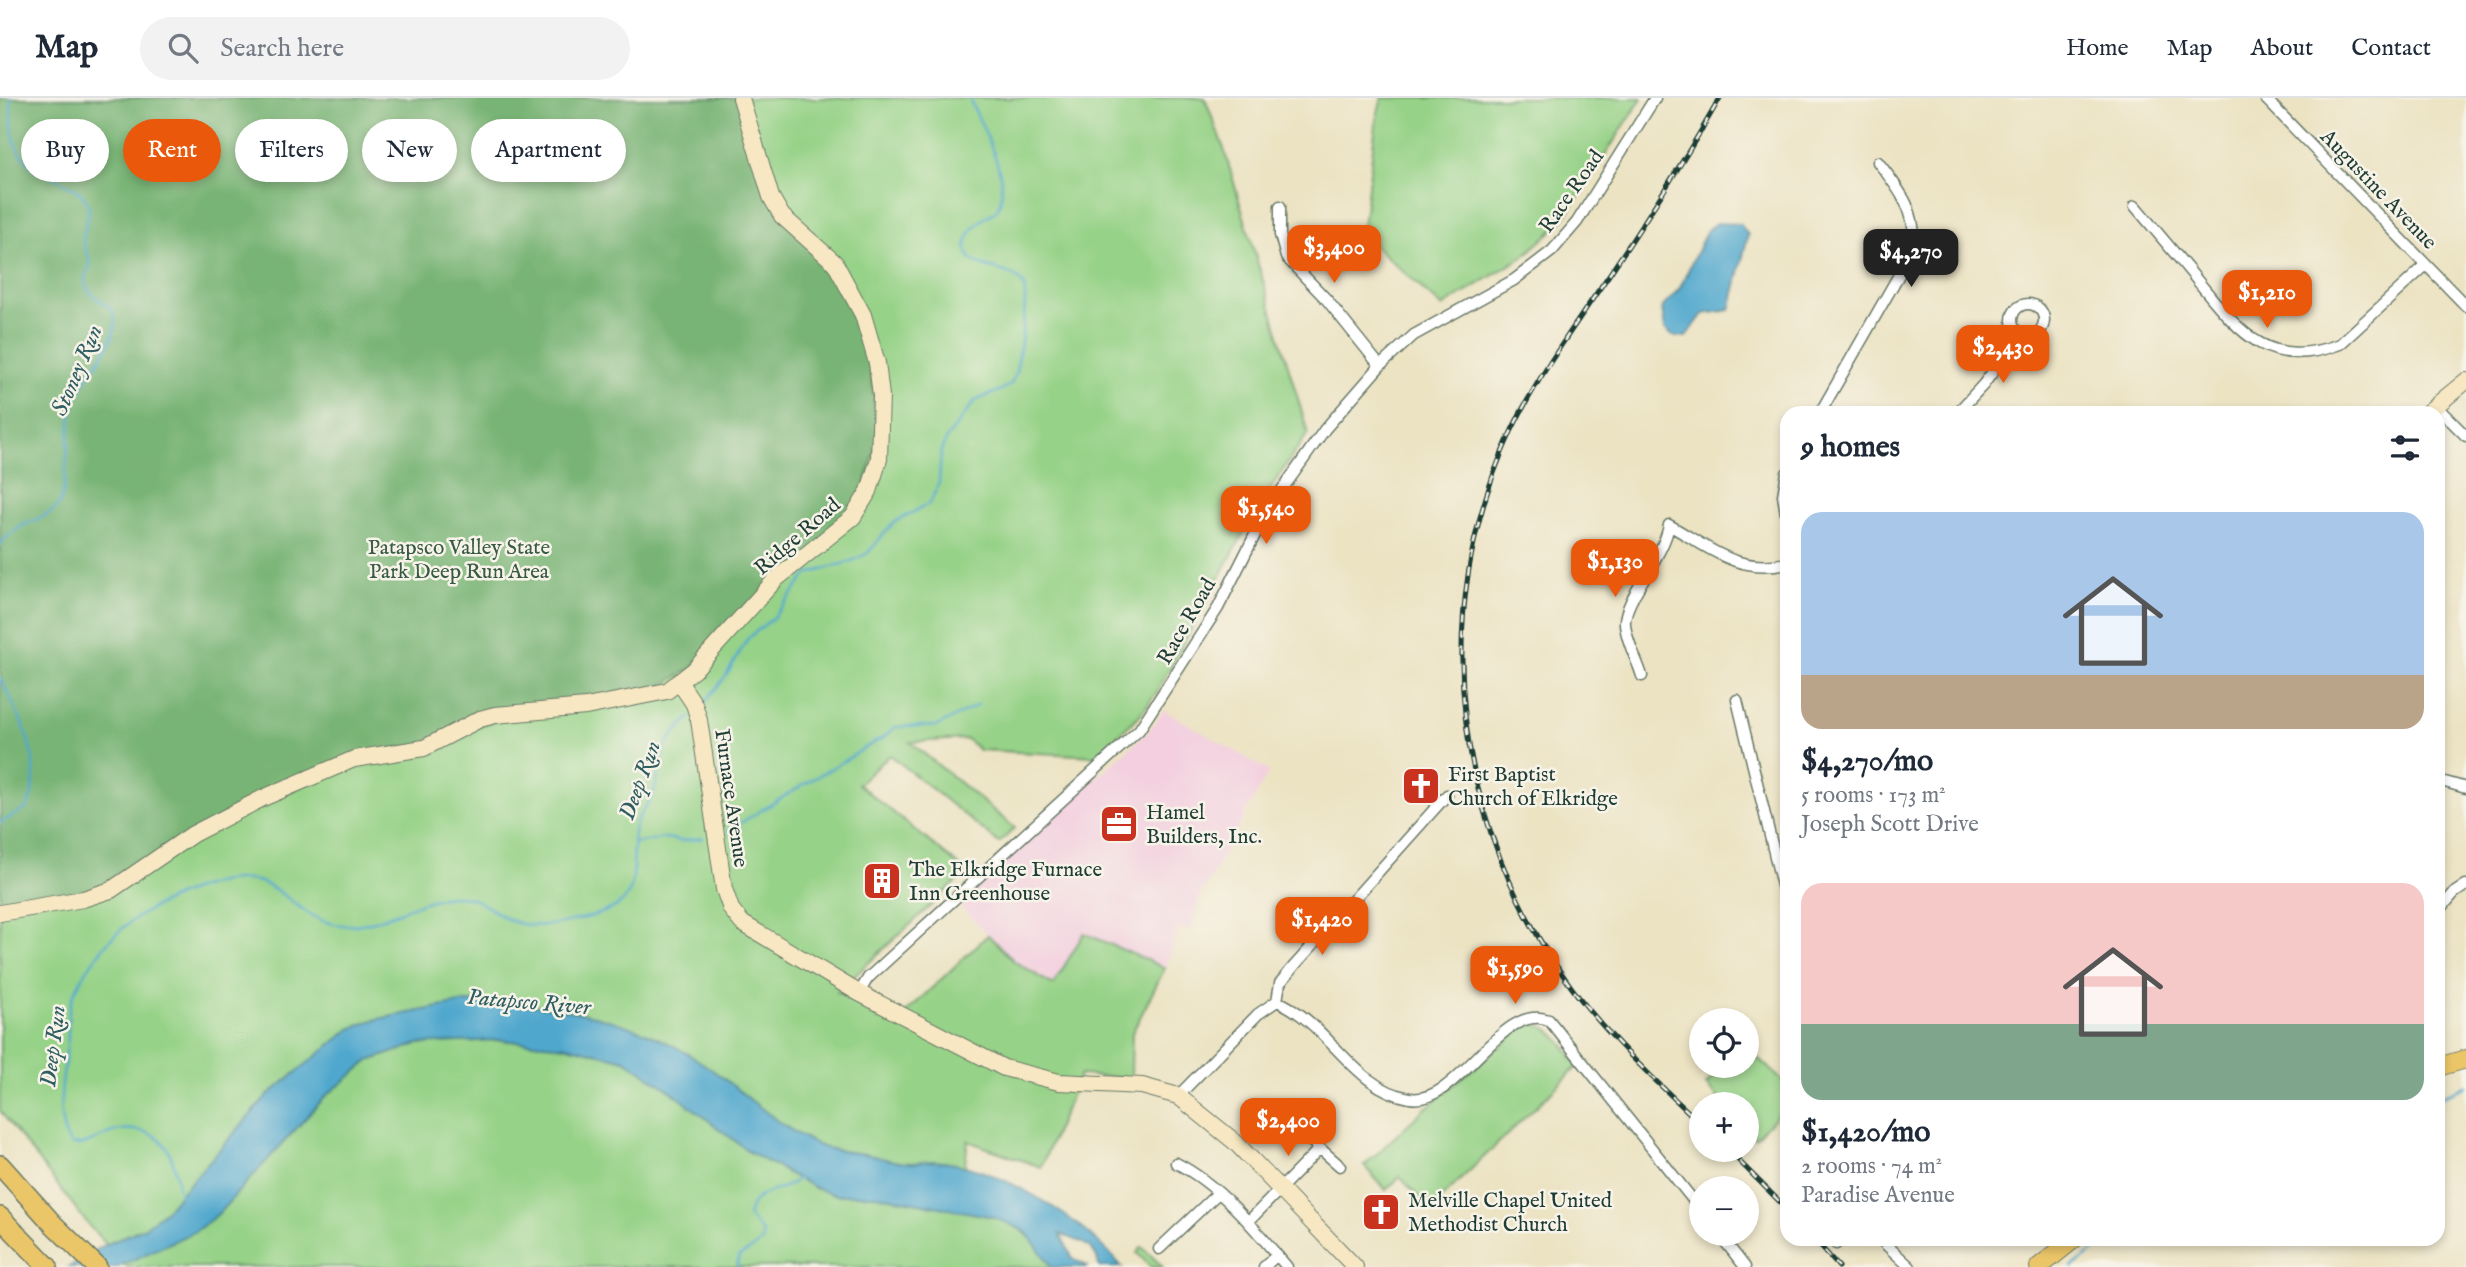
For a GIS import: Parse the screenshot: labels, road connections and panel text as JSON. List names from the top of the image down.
{
  "streets": {
    "street": [
      "Augustine Avenue",
      "Race Road",
      "Ridge Road",
      "Furnace Avenue"
    ]
  },
  "crossings": [
    ["Race Road", "Furnace Avenue"],
    ["Ridge Road", "Furnace Avenue"]
  ],
  "water": ["Stoney Run", "Deep Run", "Patapsco River"],
  "parks": ["Patapsco Valley State Park Deep Run Area"],
  "places": {
    "church": ["First Baptist Church of Elkridge", "Melville Chapel United Methodist Church"],
    "office": ["Hamel Builders, Inc."],
    "building": ["The Elkridge Furnace Inn Greenhouse"]
  },
  "page": {
    "header": "Map",
    "search": "Search here",
    "nav": [
      "Home",
      "Map",
      "About",
      "Contact"
    ],
    "chip": [
      "Buy",
      "Rent",
      "Filters",
      "New",
      "Apartment"
    ],
    "price": [
      "$3,400",
      "$4,270",
      "$1,210",
      "$2,430",
      "$1,540",
      "$1,130",
      "$1,420",
      "$1,590",
      "$2,400"
    ],
    "heading": "9 homes",
    "list": [
      {
        "name": "$4,270/mo",
        "note": "5 rooms · 173 m² · Joseph Scott Drive"
      },
      {
        "name": "$1,420/mo",
        "note": "2 rooms · 74 m² · Paradise Avenue"
      }
    ],
    "map_buttons": ["+", "−"]
  }
}
